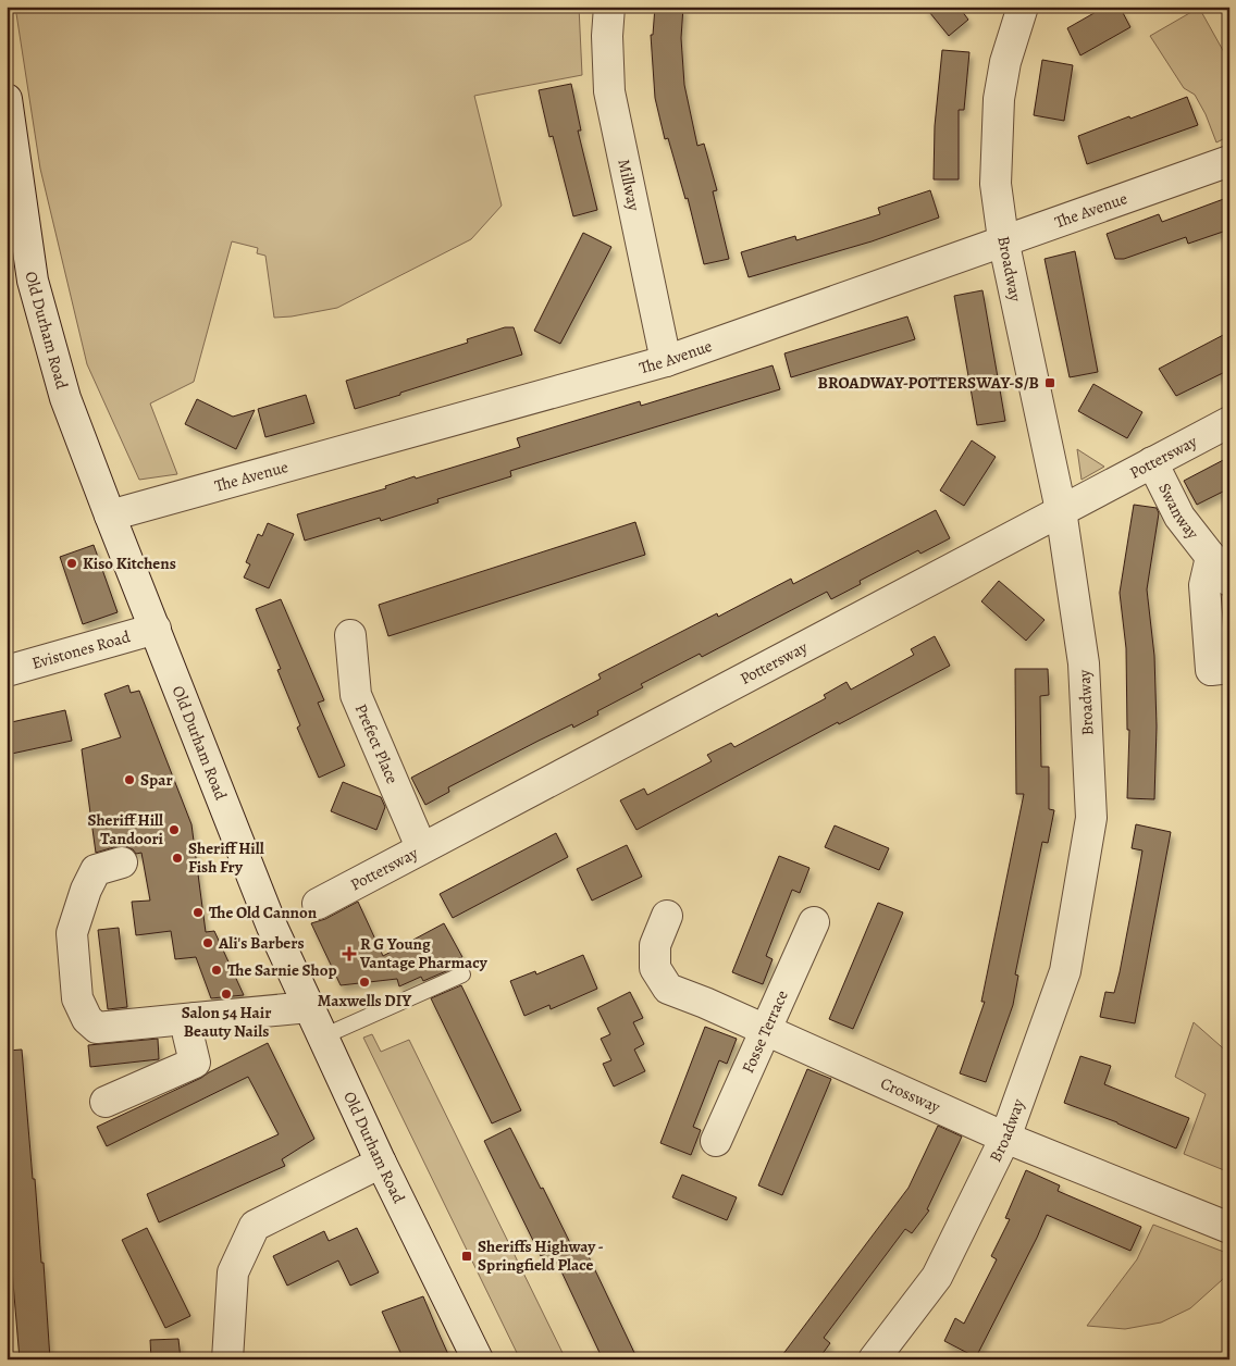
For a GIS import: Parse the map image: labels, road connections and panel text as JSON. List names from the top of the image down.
{
  "streets": {
    "street": [
      "Millway",
      "The Avenue",
      "Broadway",
      "Old Durham Road",
      "Pottersway",
      "Swanway",
      "Evistones Road",
      "Prefect Place",
      "Fosse Terrace",
      "Crossway"
    ]
  },
  "crossings": [
    ["Millway", "The Avenue"],
    ["The Avenue", "Broadway"],
    ["The Avenue", "Old Durham Road"],
    ["Broadway", "Pottersway"],
    ["Broadway", "Crossway"],
    ["Old Durham Road", "Evistones Road"],
    ["Pottersway", "Swanway"],
    ["Pottersway", "Prefect Place"],
    ["Fosse Terrace", "Crossway"]
  ],
  "places": {
    "transit": ["BROADWAY-POTTERSWAY-S/B", "Sheriffs Highway - Springfield Place"],
    "other": [
      "Kiso Kitchens",
      "Spar",
      "Sheriff Hill Tandoori",
      "Sheriff Hill Fish Fry",
      "The Old Cannon",
      "Ali's Barbers",
      "The Sarnie Shop",
      "Maxwells DIY",
      "Salon 54 Hair Beauty Nails"
    ],
    "health": ["R G Young Vantage Pharmacy"]
  }
}
